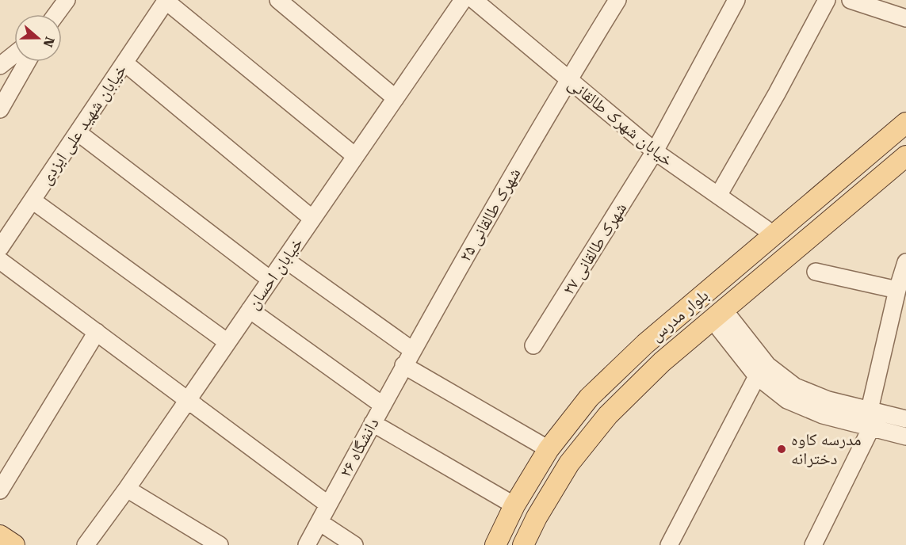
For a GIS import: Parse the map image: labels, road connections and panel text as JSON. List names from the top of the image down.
{
  "streets": {
    "main road": ["بلوار مدرس"],
    "street": [
      "خیابان شهرک طالقانی",
      "خیابان شهید علی ایزدی",
      "شهرک طالقانی ۲۵",
      "شهرک طالقانی ۲۷",
      "خیابان احسان",
      "دانشگاه ۲۶"
    ]
  },
  "crossings": [
    ["خیابان شهرک طالقانی", "شهرک طالقانی ۲۵"],
    ["خیابان شهرک طالقانی", "شهرک طالقانی ۲۷"],
    ["خیابان شهرک طالقانی", "بلوار مدرس"],
    ["شهرک طالقانی ۲۵", "دانشگاه ۲۶"]
  ],
  "places": ["مدرسه کاوه دخترانه"],
  "north": "right"
}
